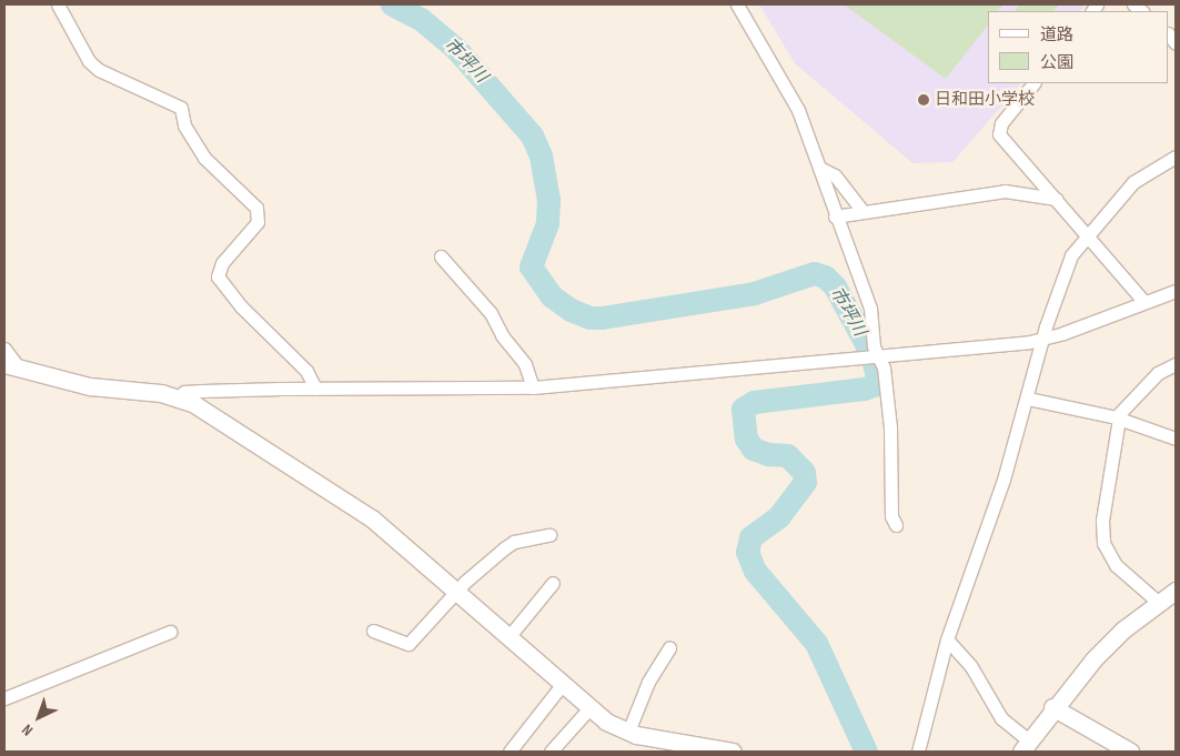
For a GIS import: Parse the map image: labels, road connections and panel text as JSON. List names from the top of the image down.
{
  "water": ["市坪川"],
  "places": ["日和田小学校"],
  "legend": ["道路", "公園"],
  "north": "bottom left"
}
